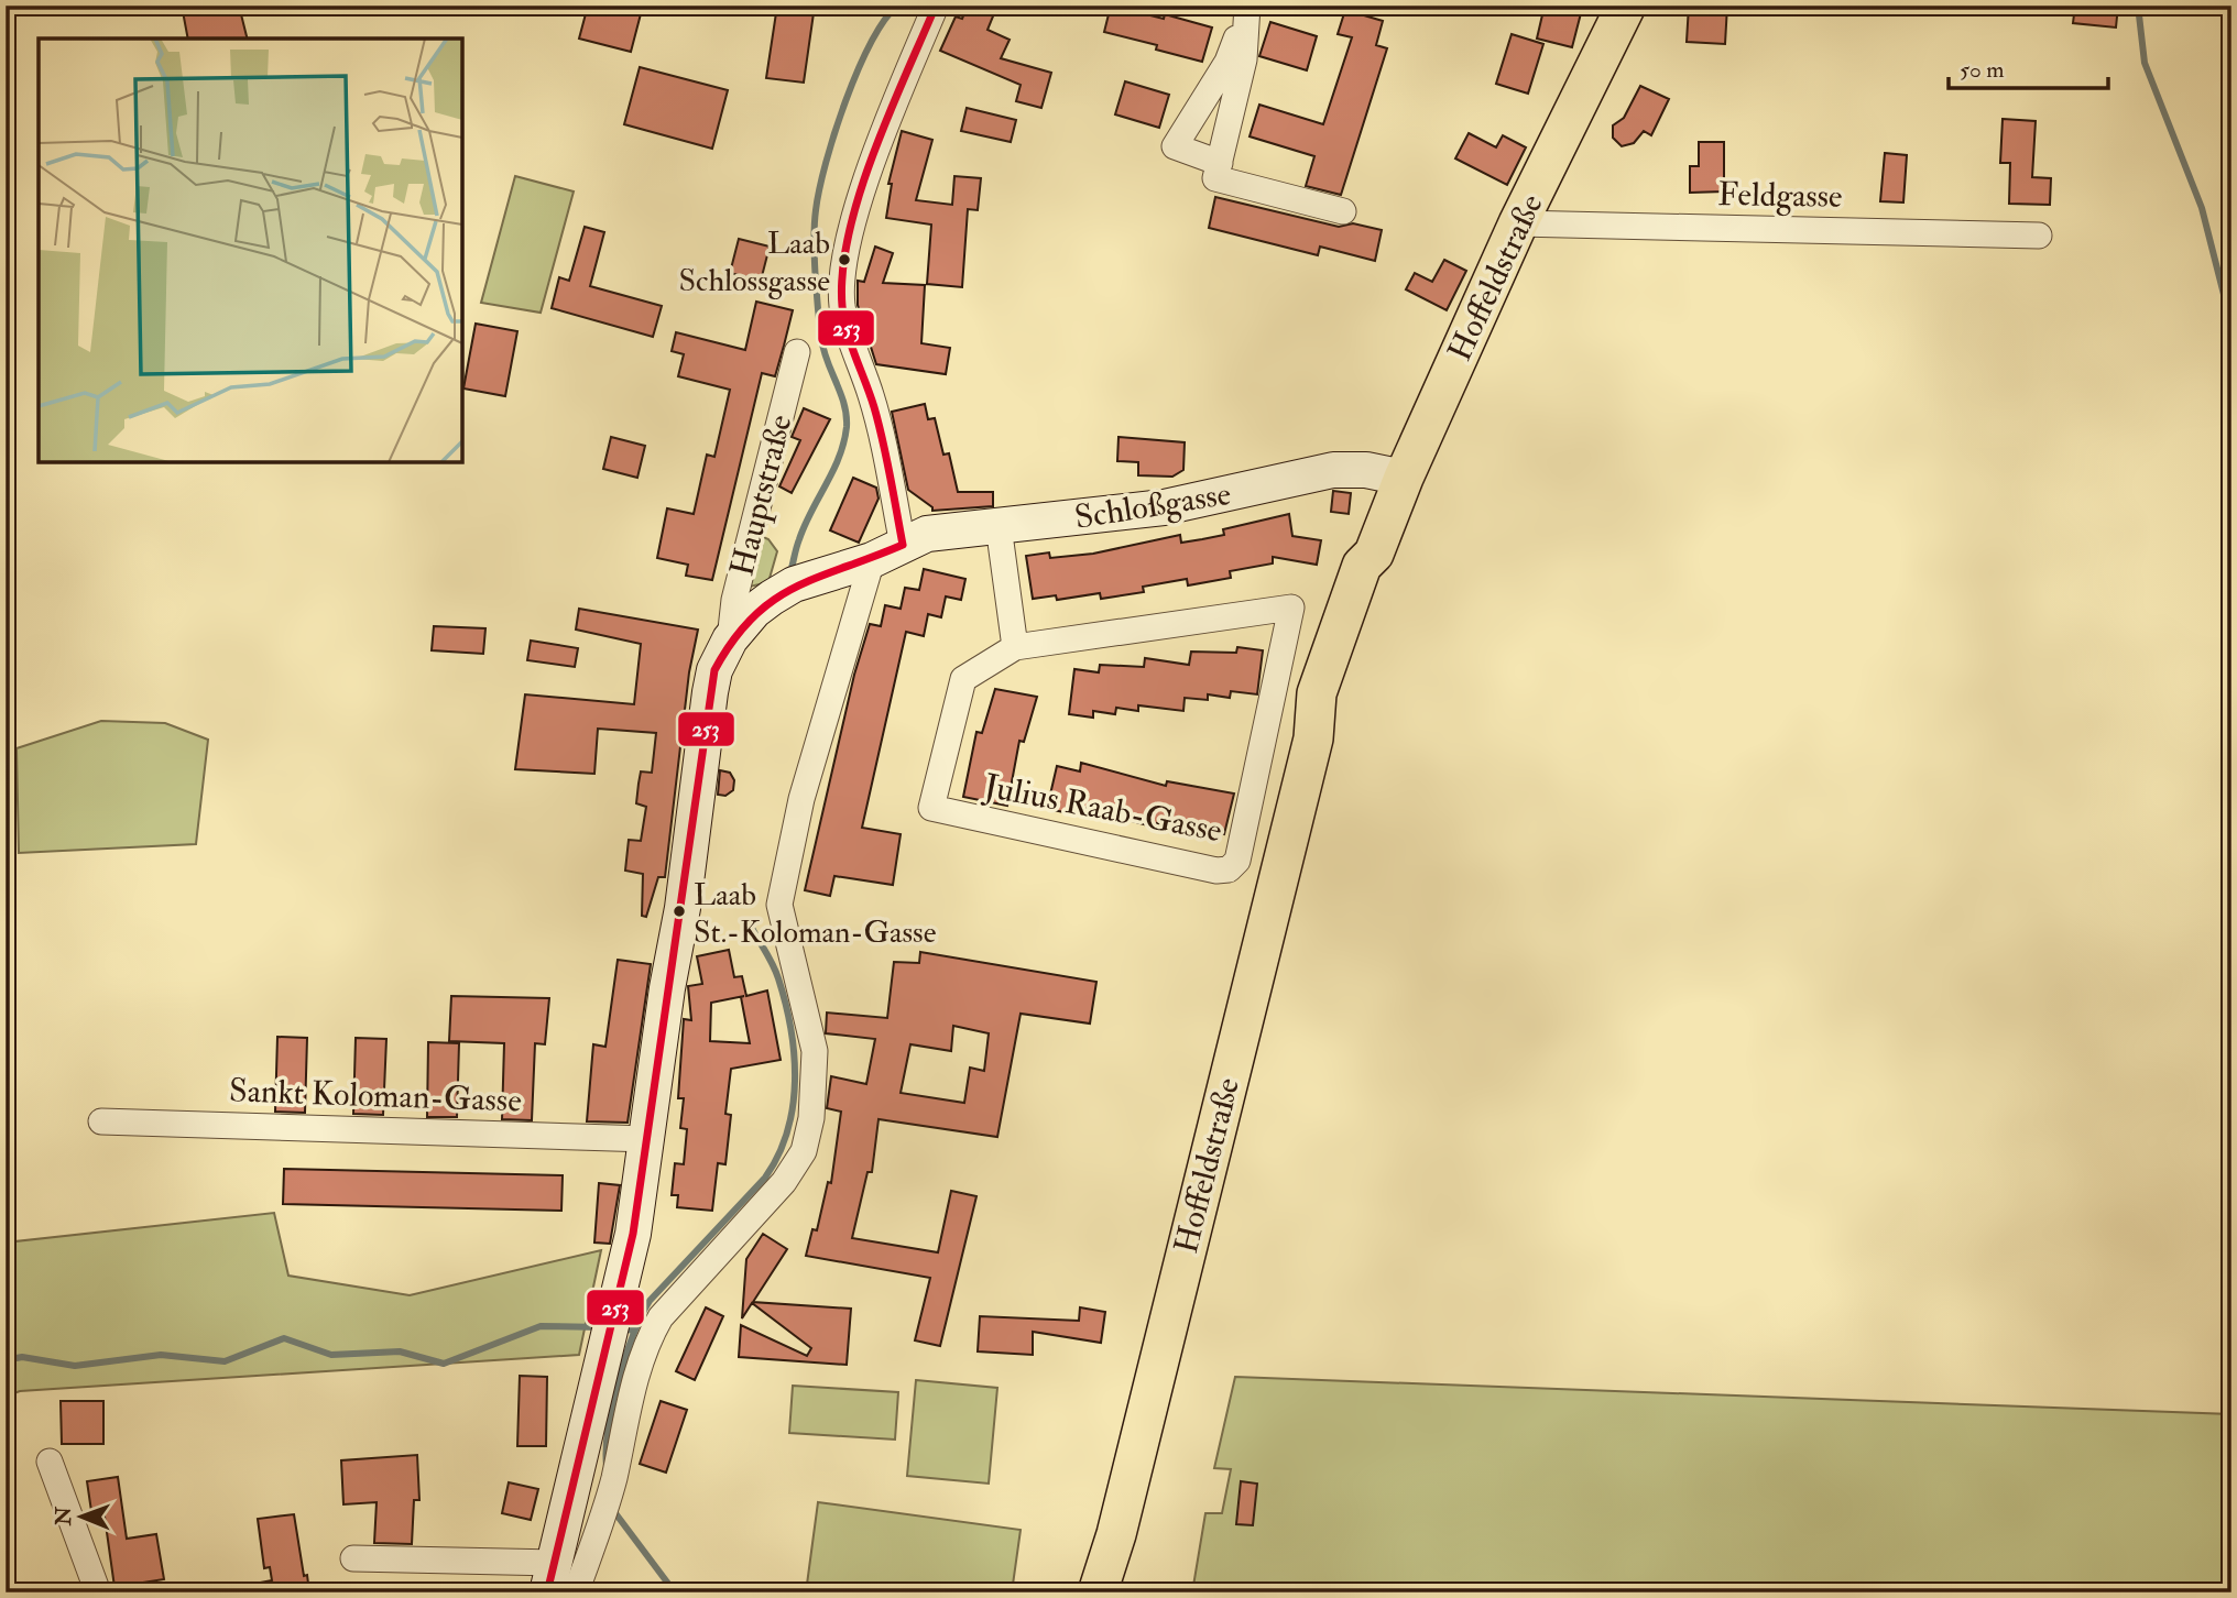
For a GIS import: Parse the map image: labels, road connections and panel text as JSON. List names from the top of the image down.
{
  "streets": {
    "main road": ["Hoffeldstraße"],
    "street": [
      "Feldgasse",
      "Hauptstraße",
      "Schloßgasse",
      "Julius Raab-Gasse",
      "Sankt Koloman-Gasse"
    ]
  },
  "crossings": [
    ["Feldgasse", "Hoffeldstraße"],
    ["Hoffeldstraße", "Schloßgasse"],
    ["Hauptstraße", "Schloßgasse"],
    ["Hauptstraße", "Sankt Koloman-Gasse"]
  ],
  "places": ["Laab Schlossgasse", "Laab St.-Koloman-Gasse"],
  "lines": ["transit line 253"],
  "scale_bar": "50 m",
  "north": "left"
}
